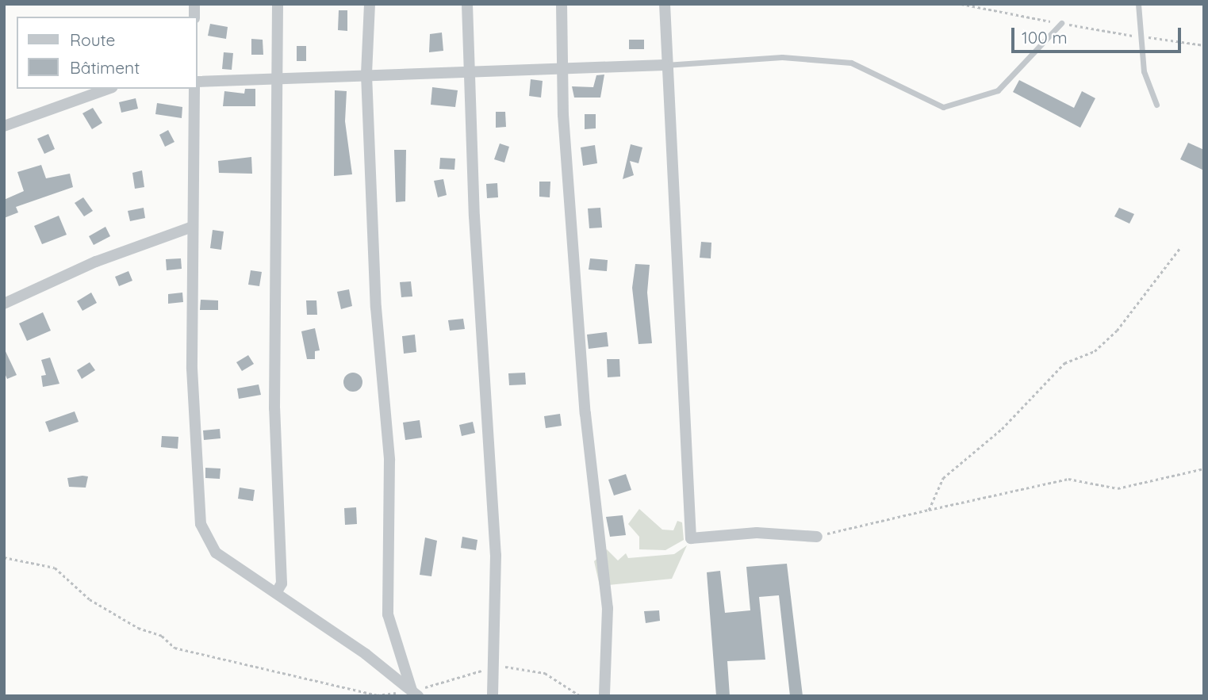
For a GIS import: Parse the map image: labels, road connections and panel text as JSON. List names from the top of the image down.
{
  "legend": ["Route", "Bâtiment"],
  "scale_bar": "100 m"
}
